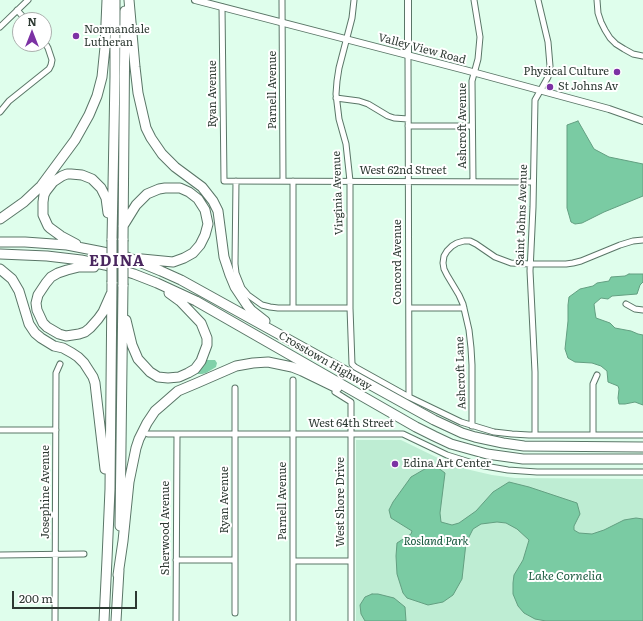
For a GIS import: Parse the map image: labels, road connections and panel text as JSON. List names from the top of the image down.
{
  "streets": {
    "highway": ["Crosstown Highway"],
    "street": [
      "Valley View Road",
      "Parnell Avenue",
      "Ryan Avenue",
      "Ashcroft Avenue",
      "West 62nd Street",
      "Virginia Avenue",
      "Saint Johns Avenue",
      "Concord Avenue",
      "Ashcroft Lane",
      "West 64th Street",
      "Josephine Avenue",
      "West Shore Drive",
      "Sherwood Avenue"
    ]
  },
  "crossings": [
    ["Valley View Road", "Parnell Avenue"],
    ["Valley View Road", "Ryan Avenue"],
    ["Valley View Road", "Ashcroft Avenue"],
    ["Valley View Road", "Virginia Avenue"],
    ["Valley View Road", "Saint Johns Avenue"],
    ["Parnell Avenue", "West 62nd Street"],
    ["Parnell Avenue", "West 64th Street"],
    ["Ryan Avenue", "West 62nd Street"],
    ["Ryan Avenue", "West 64th Street"],
    ["Ashcroft Avenue", "West 62nd Street"],
    ["West 62nd Street", "Virginia Avenue"],
    ["West 62nd Street", "Saint Johns Avenue"],
    ["West 62nd Street", "Concord Avenue"],
    ["Virginia Avenue", "Concord Avenue"],
    ["Saint Johns Avenue", "Ashcroft Lane"],
    ["West 64th Street", "West Shore Drive"],
    ["West 64th Street", "Sherwood Avenue"]
  ],
  "districts": ["EDINA"],
  "water": ["Lake Cornelia"],
  "parks": ["Rosland Park"],
  "places": [
    "Normandale Lutheran",
    "Physical Culture",
    "St Johns Av",
    "Edina Art Center"
  ],
  "scale_bar": "200 m",
  "north": "top"
}
